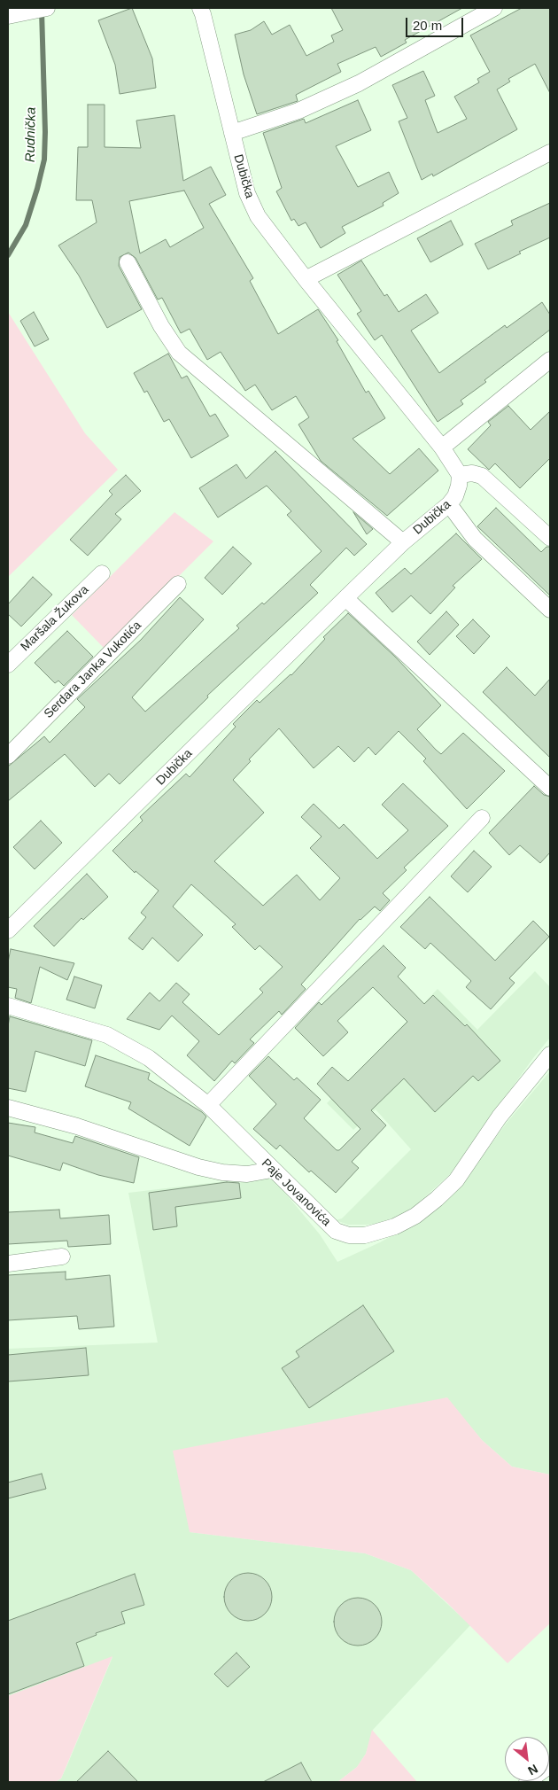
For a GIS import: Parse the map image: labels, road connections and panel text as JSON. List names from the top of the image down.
{
  "streets": {
    "street": [
      "Dubička",
      "Maršala Žukova",
      "Serdara Janka Vukotića",
      "Paje Jovanovića"
    ]
  },
  "water": ["Rudnička"],
  "scale_bar": "20 m",
  "north": "bottom right"
}
